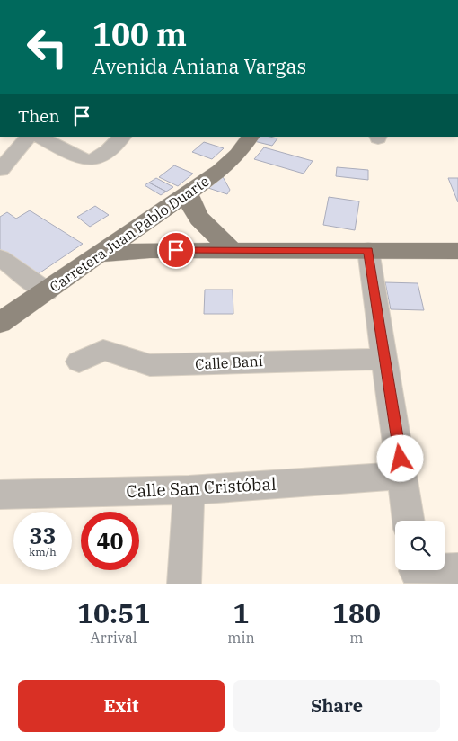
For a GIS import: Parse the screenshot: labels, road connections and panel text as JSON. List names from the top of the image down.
{
  "streets": {
    "main road": ["Carretera Juan Pablo Duarte"],
    "street": ["Calle Baní", "Calle San Cristóbal"]
  },
  "page": {
    "turn": ["100 m", "Avenida Aniana Vargas"],
    "then": "Then",
    "speed": "33 km/h",
    "limit": "40",
    "eta": [
      "10:51",
      "Arrival",
      "1",
      "min",
      "180",
      "m"
    ],
    "buttons": ["Exit", "Share"]
  }
}
